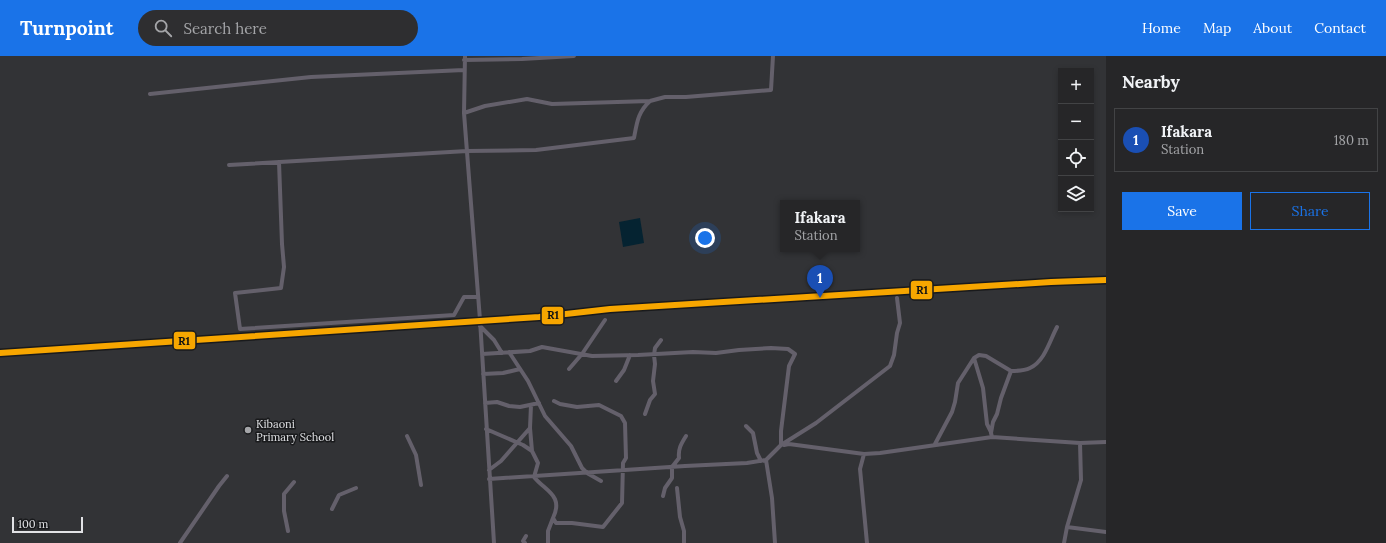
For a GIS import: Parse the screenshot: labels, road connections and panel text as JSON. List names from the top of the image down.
{
  "places": ["Kibaoni Primary School"],
  "lines": ["transit line R1"],
  "scale_bar": "100 m",
  "page": {
    "header": "Turnpoint",
    "search": "Search here",
    "nav": [
      "Home",
      "Map",
      "About",
      "Contact"
    ],
    "heading": "Nearby",
    "map_buttons": ["+", "−"],
    "list": [
      {
        "mark": "1",
        "name": "Ifakara",
        "note": "Station",
        "value": "180 m"
      }
    ],
    "buttons": ["Save", "Share"],
    "popup": ["Ifakara", "Station"],
    "pins": "1",
    "scale": "100 m"
  }
}
